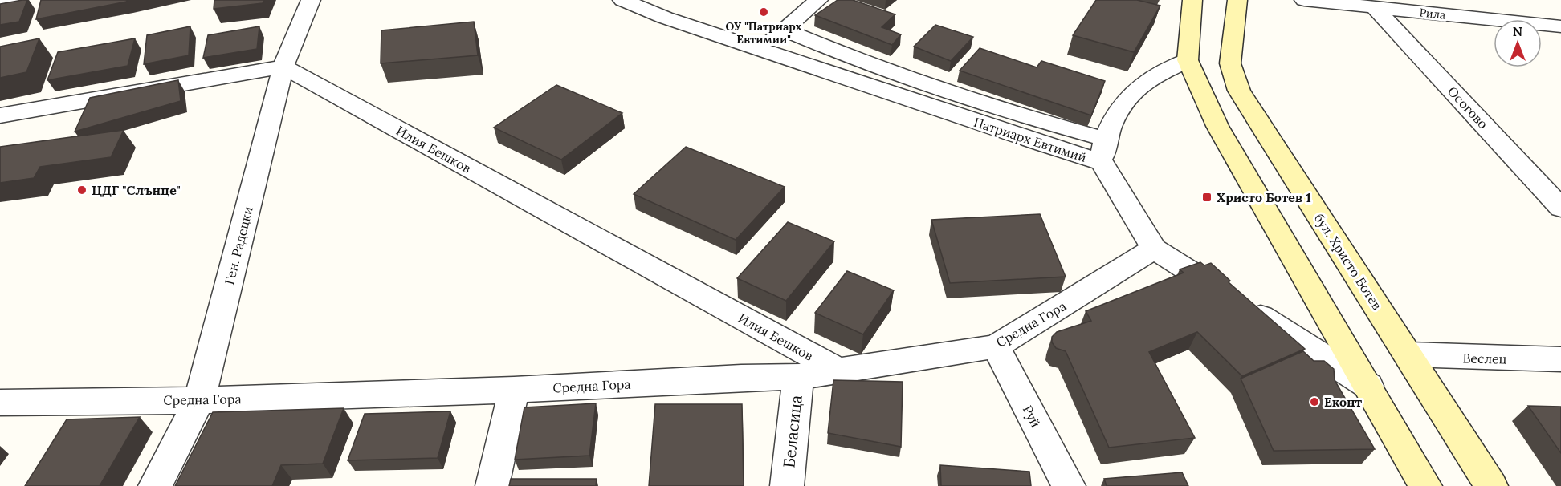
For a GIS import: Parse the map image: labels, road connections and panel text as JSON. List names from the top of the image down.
{
  "streets": {
    "main road": ["бул. Христо Ботев"],
    "street": [
      "Рила",
      "Осогово",
      "Патриарх Евтимий",
      "Илия Бешков",
      "Ген. Радецки",
      "Средна Гора",
      "Веслец",
      "Руй",
      "Беласица"
    ]
  },
  "crossings": [
    ["Рила", "Осогово"],
    ["Патриарх Евтимий", "Средна Гора"],
    ["Илия Бешков", "Ген. Радецки"],
    ["Илия Бешков", "Средна Гора"],
    ["Ген. Радецки", "Средна Гора"],
    ["бул. Христо Ботев", "Веслец"],
    ["Средна Гора", "Руй"],
    ["Средна Гора", "Беласица"]
  ],
  "places": {
    "other": ["ОУ \"Патриарх Евтимии\"", "ЦДГ \"Слънце\"", "Еконт"],
    "transit": ["Христо Ботев 1"]
  },
  "north": "top"
}
